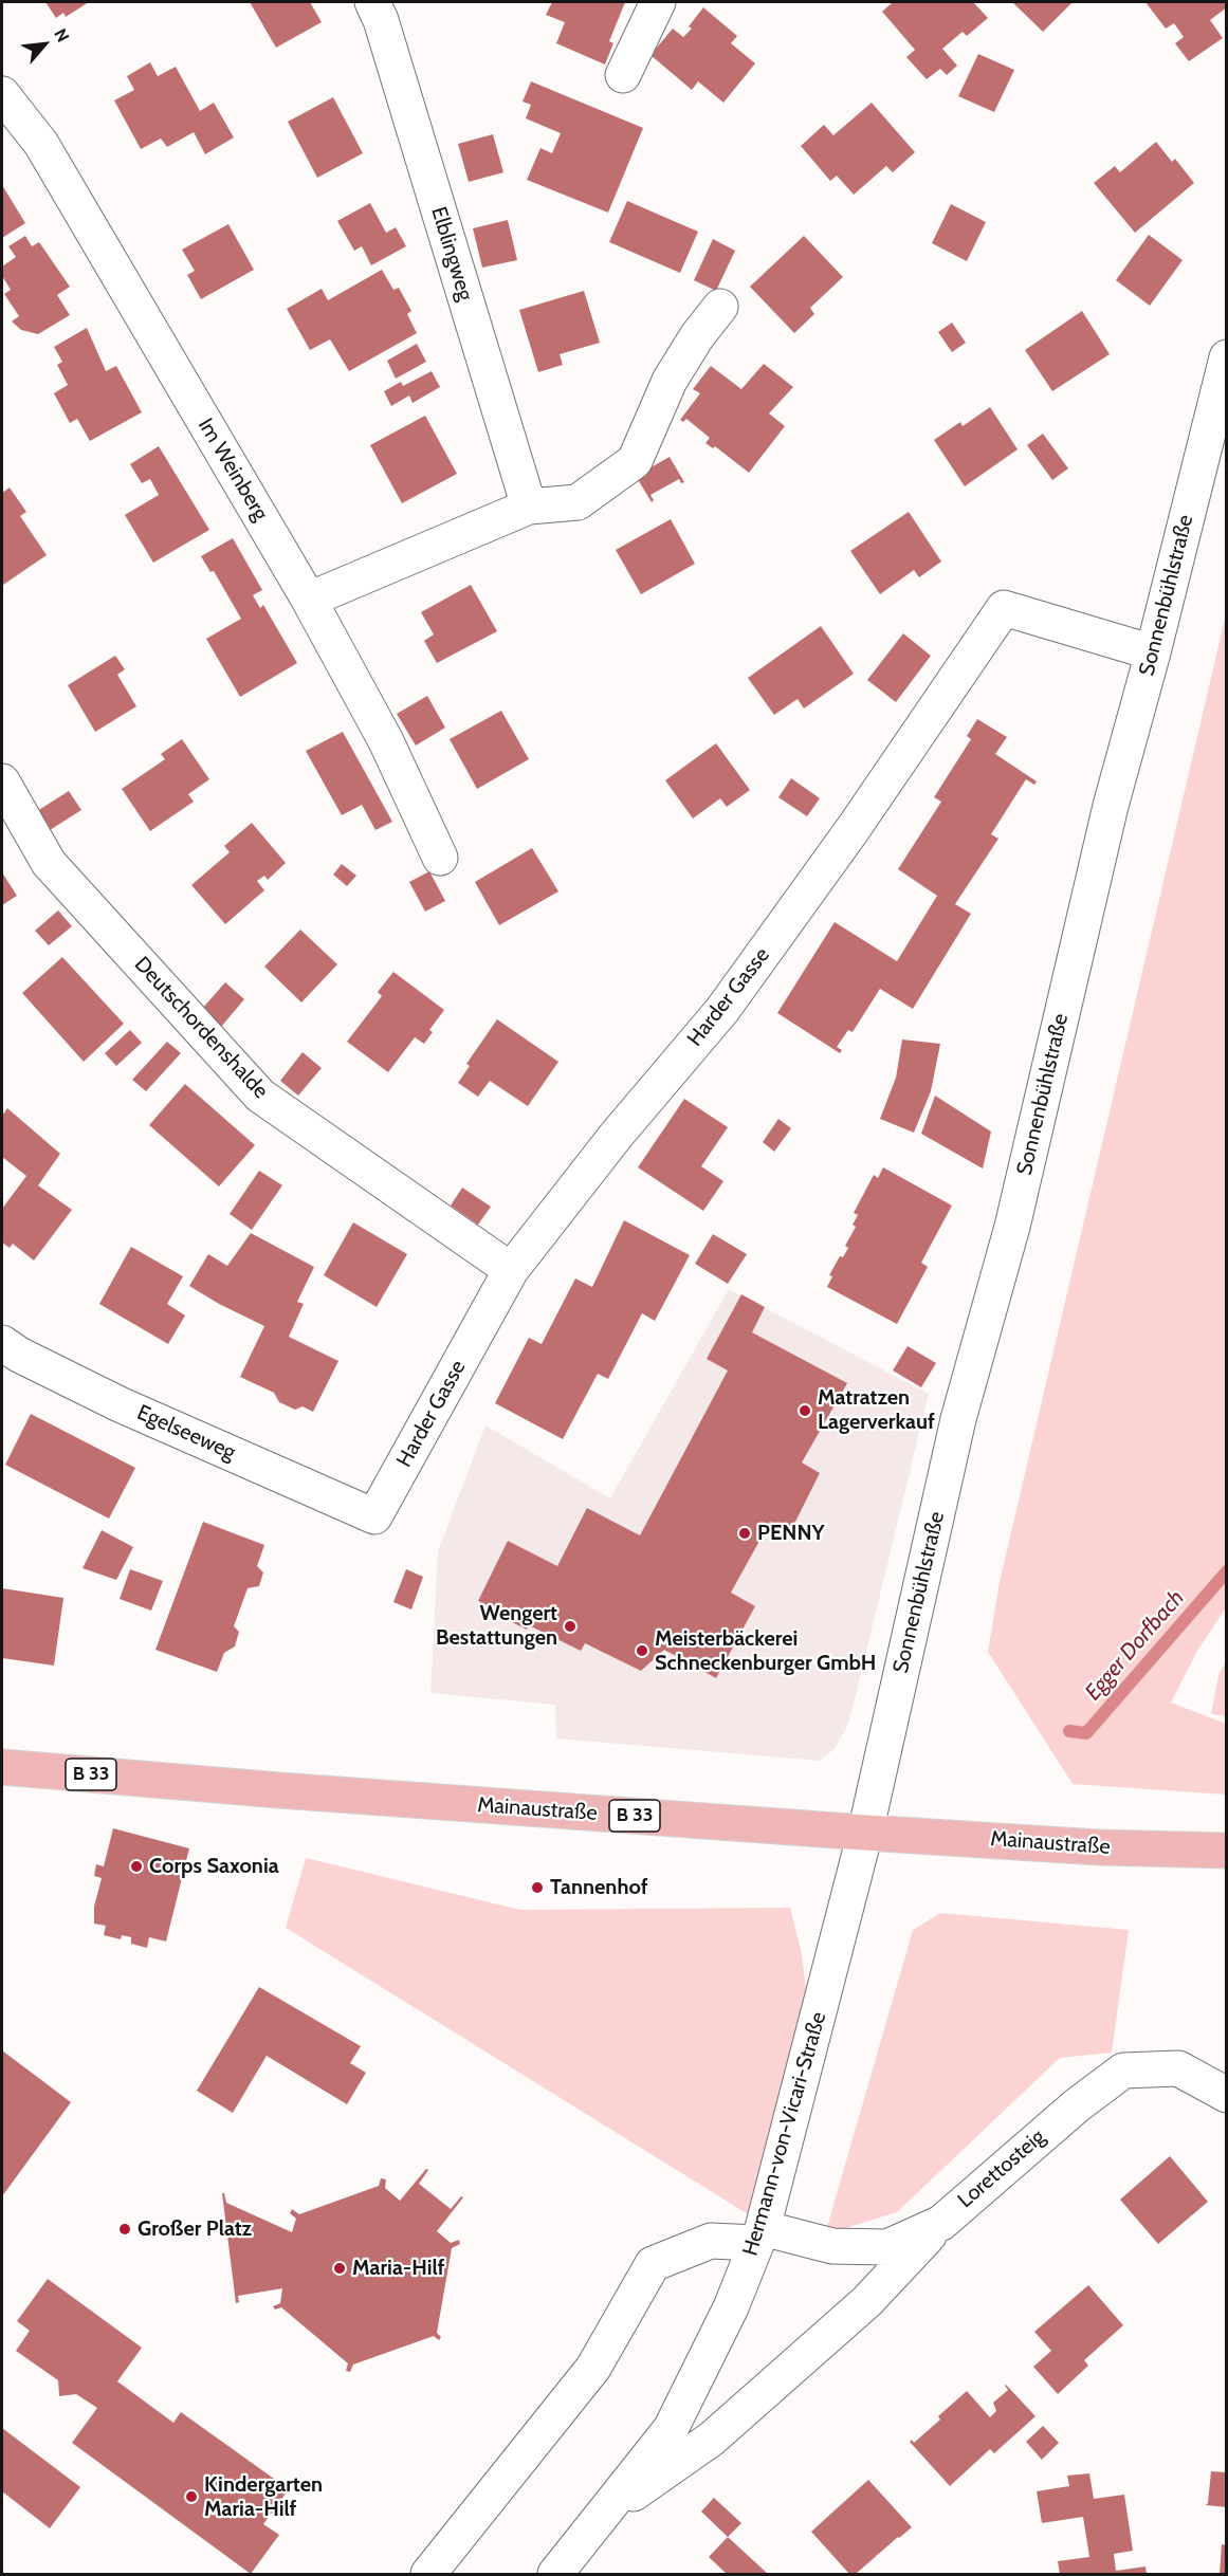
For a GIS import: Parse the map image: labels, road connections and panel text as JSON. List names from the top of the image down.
{
  "streets": {
    "main road": ["B 33", "Mainaustraße"],
    "street": [
      "Elblingweg",
      "Im Weinberg",
      "Sonnenbühlstraße",
      "Harder Gasse",
      "Deutschordenshalde",
      "Egelseeweg",
      "Hermann-von-Vicari-Straße",
      "Lorettosteig"
    ]
  },
  "crossings": [
    ["Sonnenbühlstraße", "Harder Gasse"],
    ["Sonnenbühlstraße", "Mainaustraße"],
    ["Sonnenbühlstraße", "Hermann-von-Vicari-Straße"],
    ["Harder Gasse", "Deutschordenshalde"],
    ["Harder Gasse", "Egelseeweg"],
    ["Mainaustraße", "Hermann-von-Vicari-Straße"],
    ["Hermann-von-Vicari-Straße", "Lorettosteig"]
  ],
  "water": ["Egger Dorfbach"],
  "places": [
    "Matratzen Lagerverkauf",
    "PENNY",
    "Wengert Bestattungen",
    "Meisterbäckerei Schneckenburger GmbH",
    "Corps Saxonia",
    "Tannenhof",
    "Großer Platz",
    "Maria-Hilf",
    "Kindergarten Maria-Hilf"
  ],
  "north": "top right"
}
